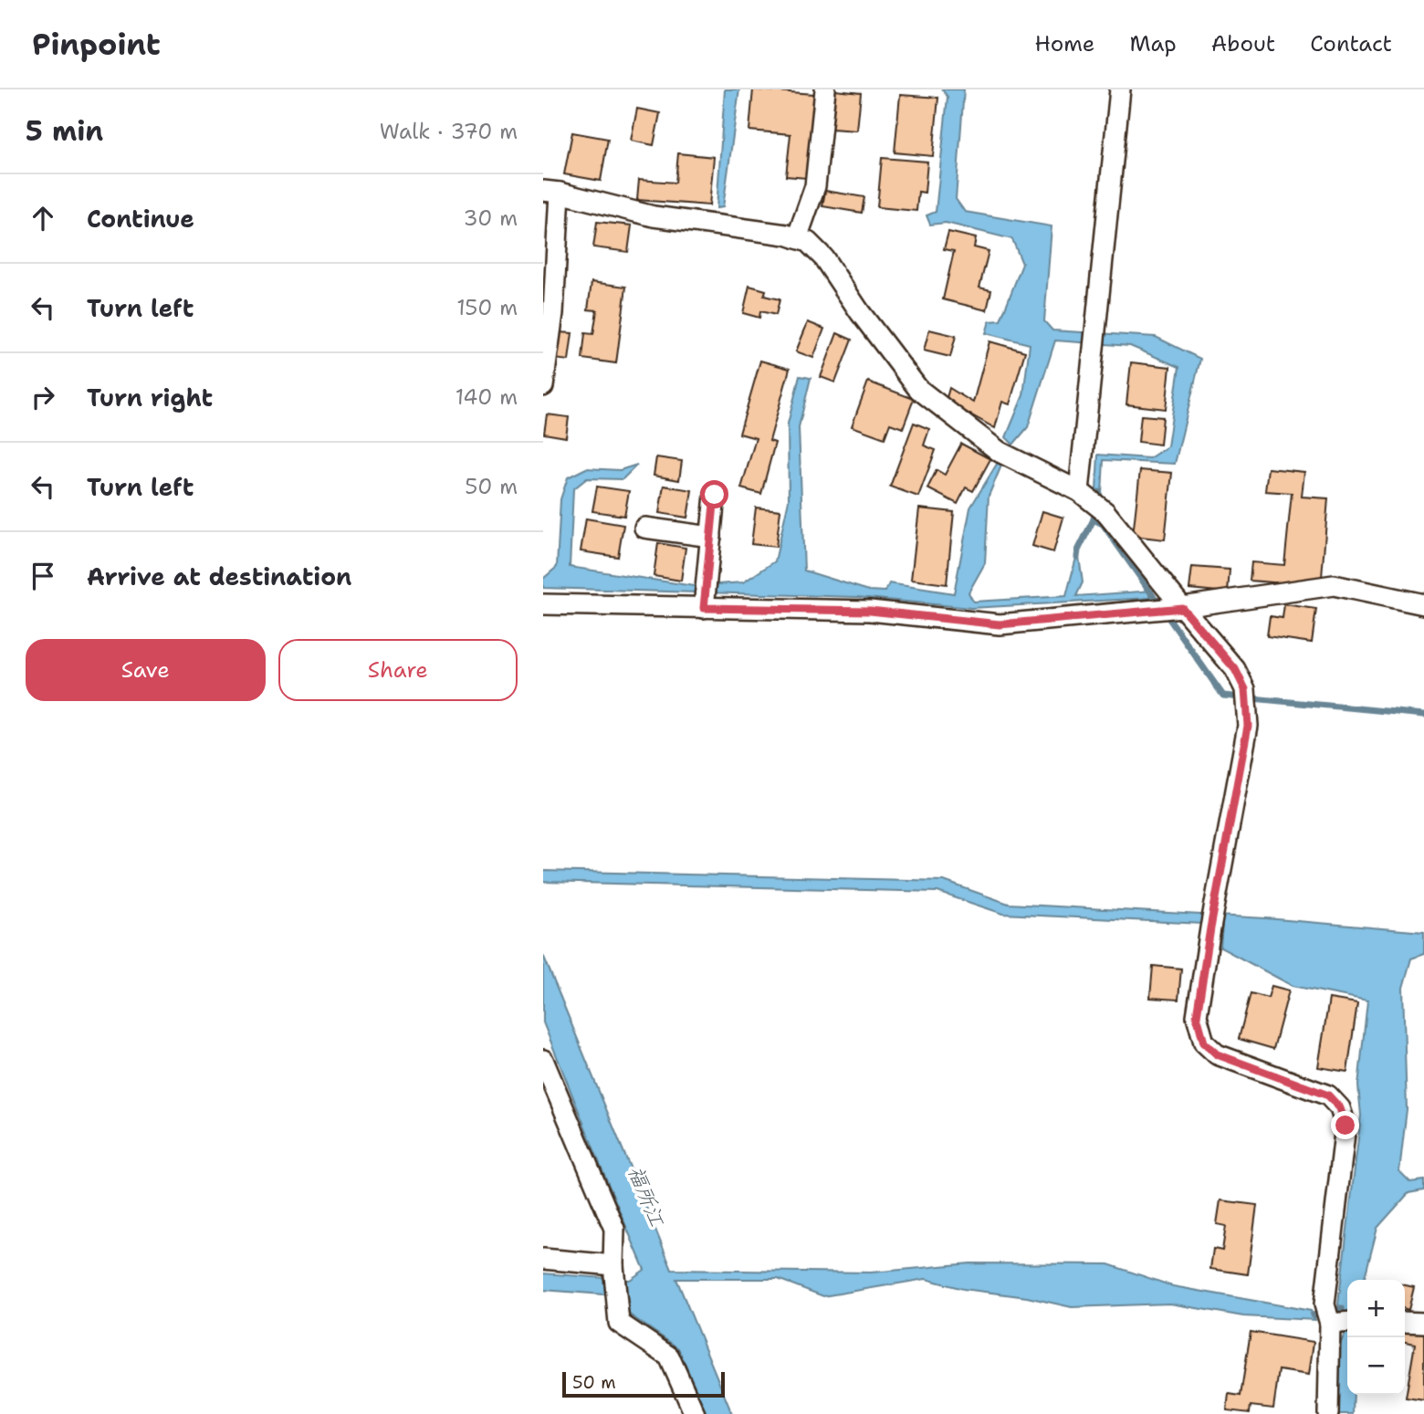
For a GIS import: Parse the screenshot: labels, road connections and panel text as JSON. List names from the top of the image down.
{
  "water": ["福所江"],
  "scale_bar": "50 m",
  "page": {
    "header": "Pinpoint",
    "nav": [
      "Home",
      "Map",
      "About",
      "Contact"
    ],
    "heading": ["5 min", "Walk · 370 m"],
    "list": [
      ["Continue", "30 m"],
      ["Turn left", "150 m"],
      ["Turn right", "140 m"],
      ["Turn left", "50 m"],
      "Arrive at destination"
    ],
    "buttons": ["Save", "Share"],
    "map_buttons": ["+", "−"],
    "scale": "50 m"
  }
}
